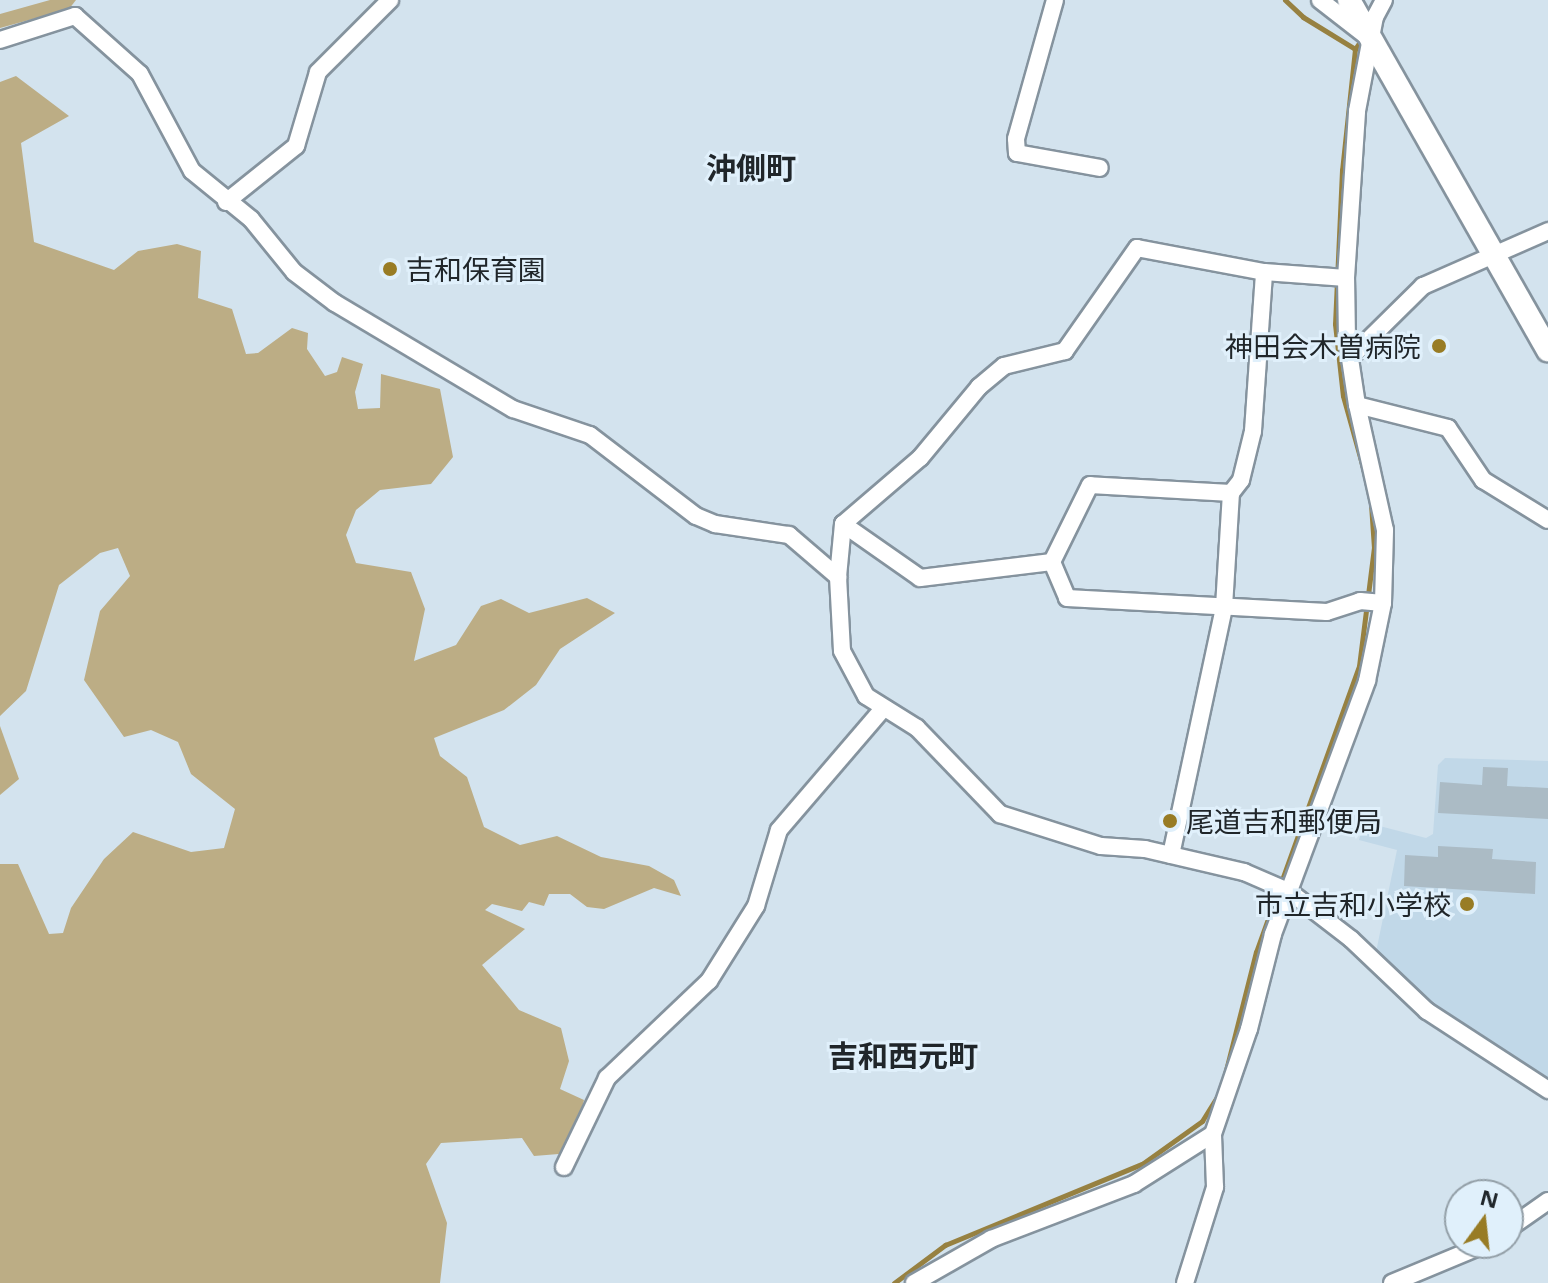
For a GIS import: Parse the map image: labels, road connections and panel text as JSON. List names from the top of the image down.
{
  "districts": ["沖側町", "吉和西元町"],
  "places": [
    "吉和保育園",
    "神田会木曽病院",
    "尾道吉和郵便局",
    "市立吉和小学校"
  ],
  "north": "top"
}
